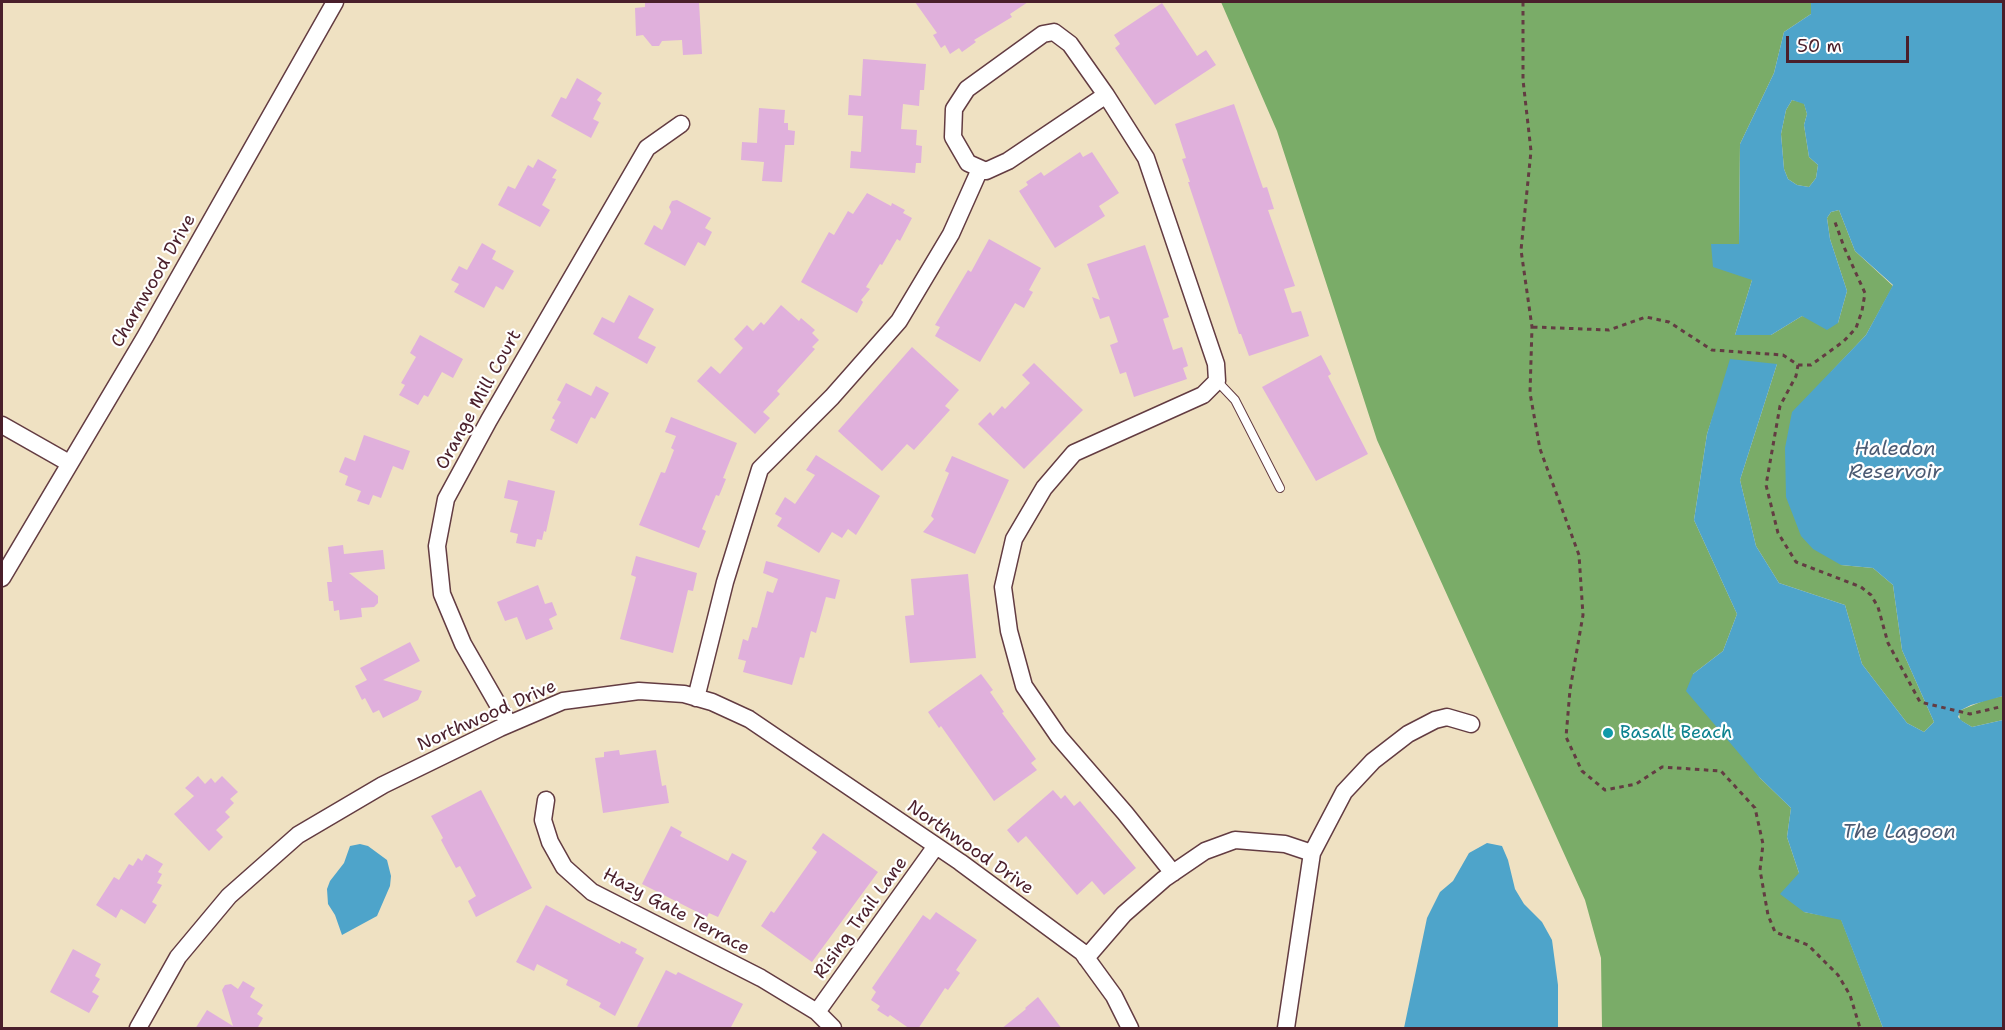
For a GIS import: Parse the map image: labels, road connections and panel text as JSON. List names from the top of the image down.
{
  "streets": {
    "street": [
      "Charnwood Drive",
      "Orange Mill Court",
      "Northwood Drive",
      "Hazy Gate Terrace",
      "Rising Trail Lane"
    ]
  },
  "crossings": [
    ["Orange Mill Court", "Northwood Drive"],
    ["Northwood Drive", "Rising Trail Lane"],
    ["Hazy Gate Terrace", "Rising Trail Lane"]
  ],
  "water": ["Haledon Reservoir", "The Lagoon"],
  "places": ["Basalt Beach"],
  "scale_bar": "50 m"
}
